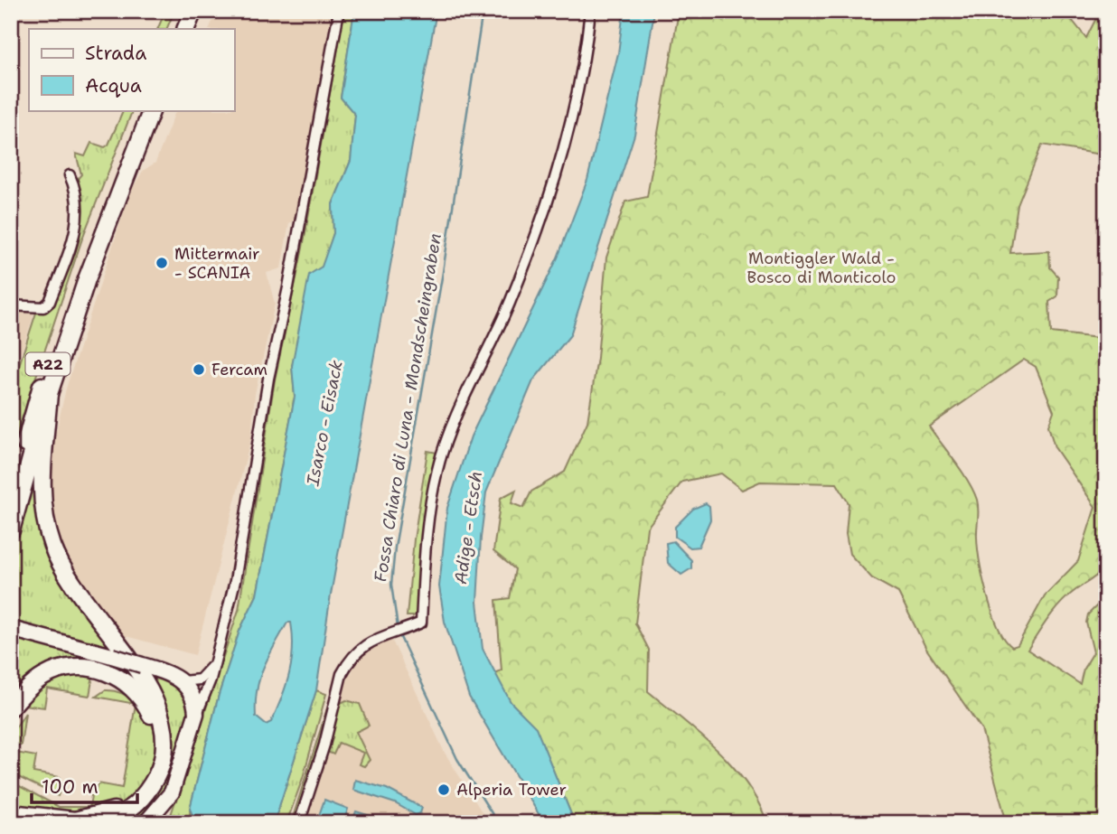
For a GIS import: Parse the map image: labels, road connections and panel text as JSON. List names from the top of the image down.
{
  "streets": {
    "highway": ["A22"]
  },
  "water": ["Fossa Chiaro di Luna - Mondscheingraben", "Isarco - Eisack", "Adige - Etsch"],
  "parks": ["Montiggler Wald - Bosco di Monticolo"],
  "places": ["Mittermair - SCANIA", "Fercam", "Alperia Tower"],
  "legend": ["Strada", "Acqua"],
  "scale_bar": "100 m"
}
